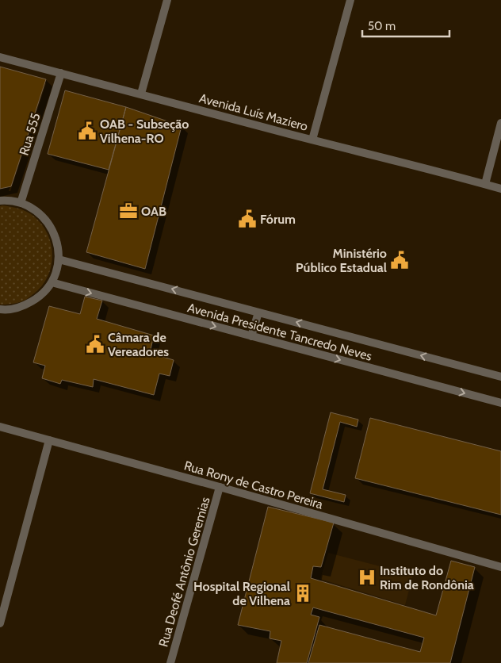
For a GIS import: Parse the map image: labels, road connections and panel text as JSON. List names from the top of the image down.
{
  "streets": {
    "street": [
      "Avenida Luís Maziero",
      "Rua 555",
      "Avenida Presidente Tancredo Neves",
      "Rua Rony de Castro Pereira",
      "Rua Deofé Antônio Geremias"
    ]
  },
  "crossings": [
    ["Avenida Luís Maziero", "Rua 555"],
    ["Rua Rony de Castro Pereira", "Rua Deofé Antônio Geremias"]
  ],
  "places": {
    "public building": [
      "OAB - Subseção Vilhena-RO",
      "Fórum",
      "Ministério Público Estadual",
      "Câmara de Vereadores"
    ],
    "office": ["OAB"],
    "hospital": ["Instituto do Rim de Rondônia"],
    "building": ["Hospital Regional de Vilhena"]
  },
  "scale_bar": "50 m"
}
